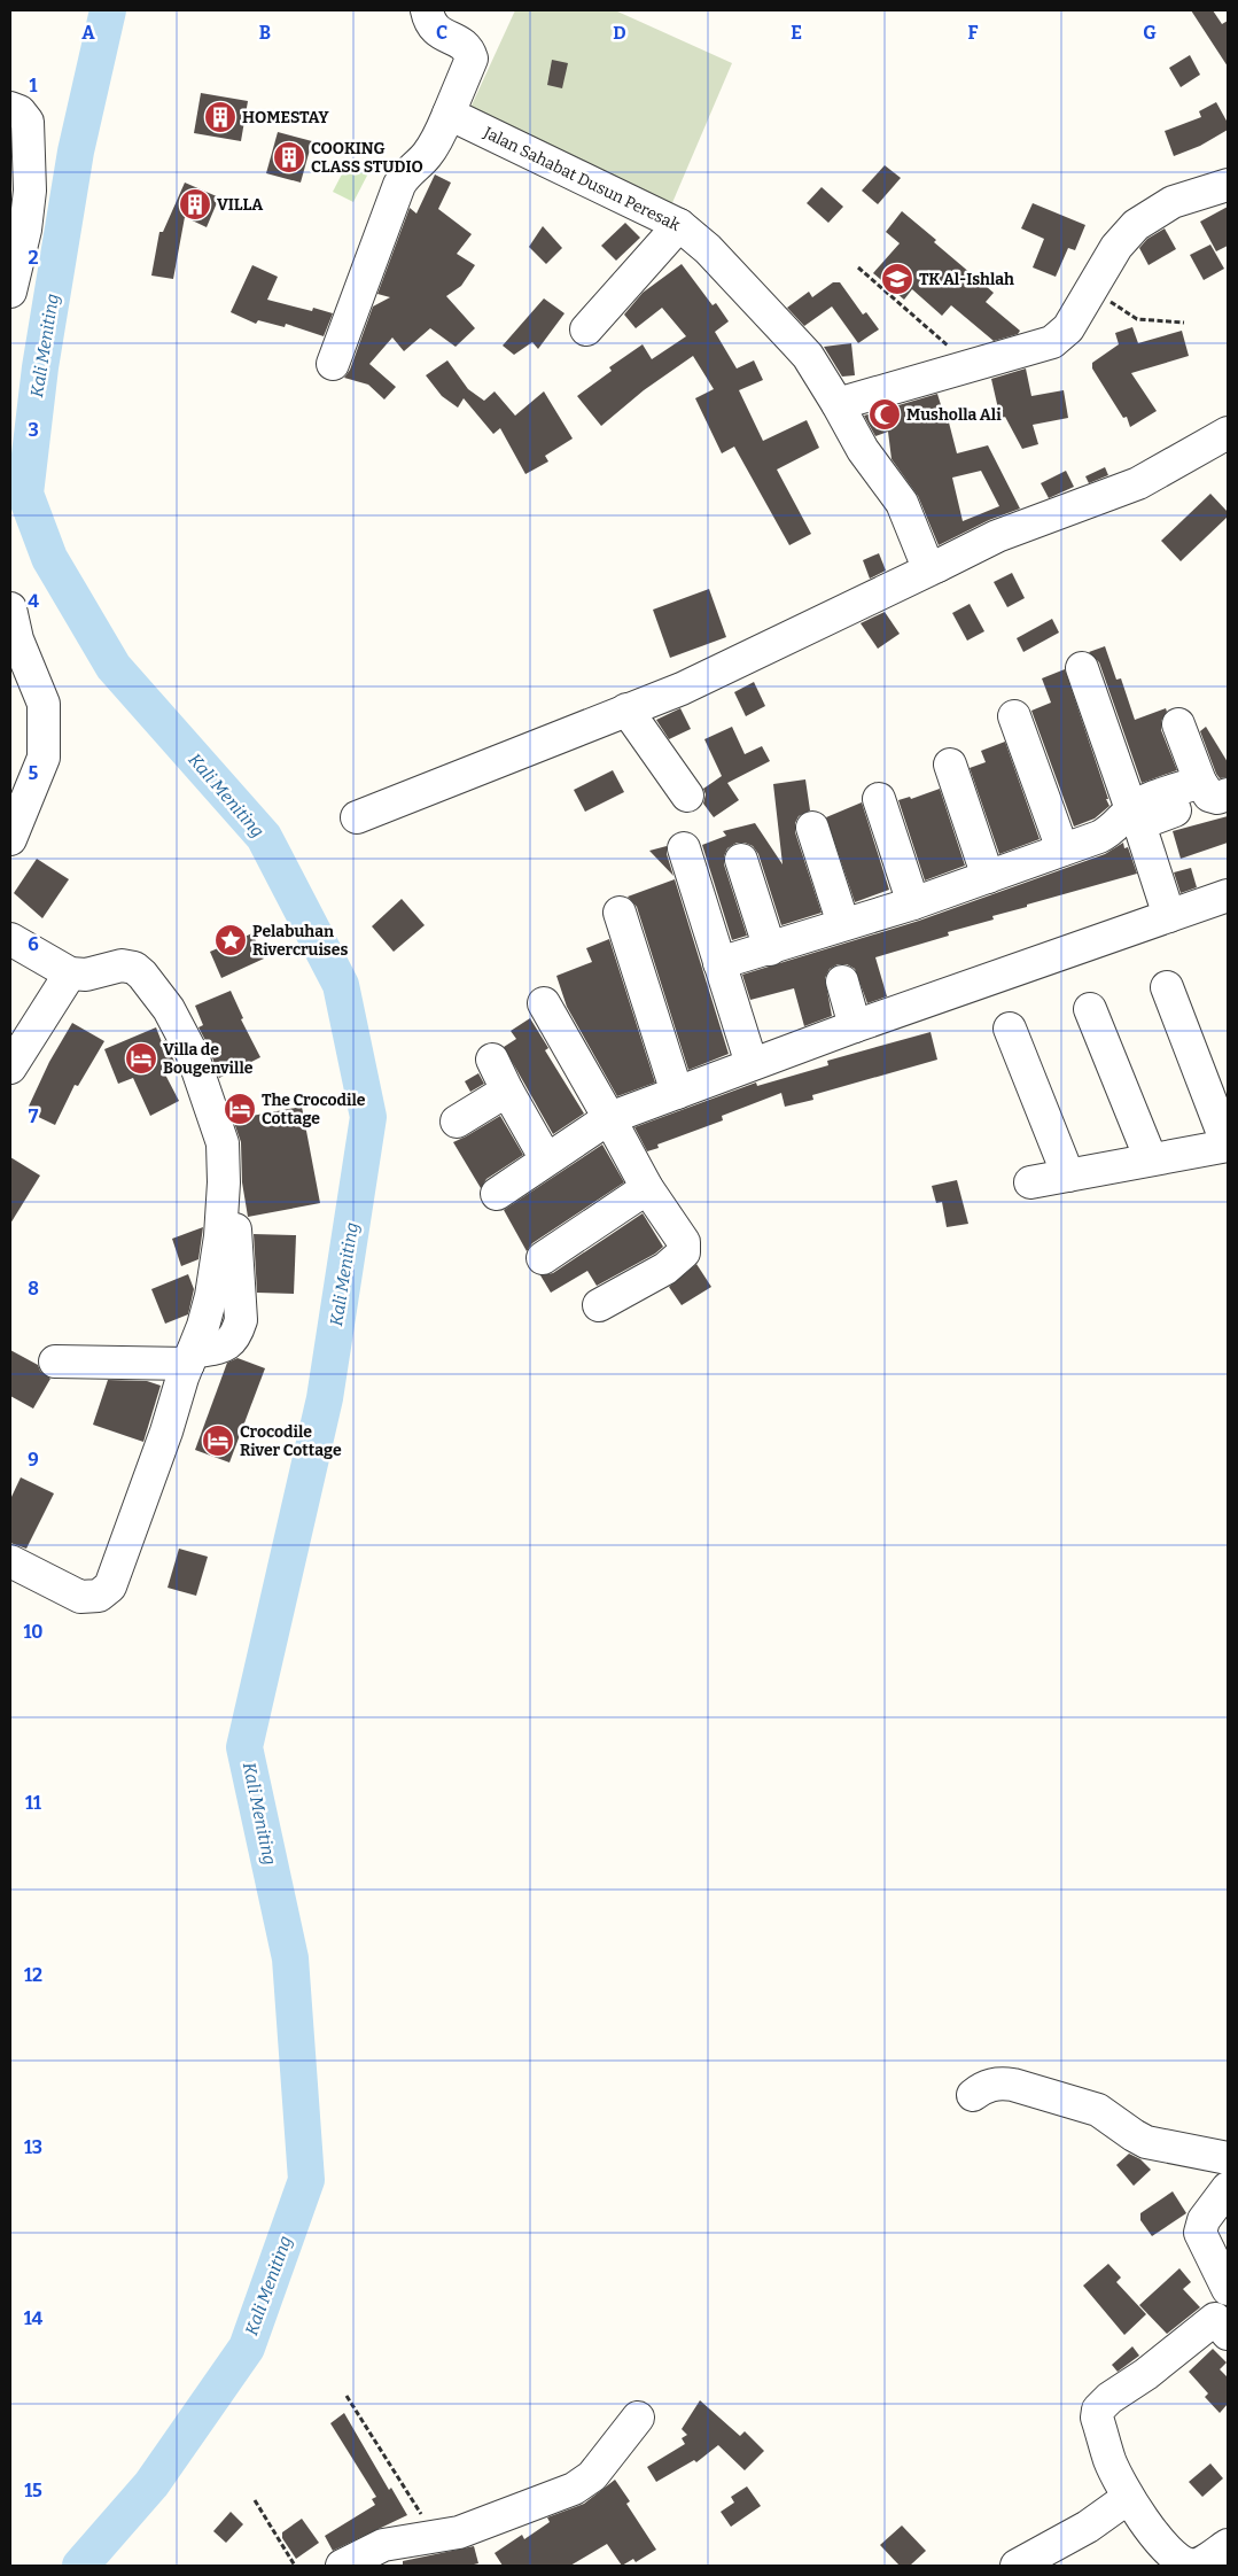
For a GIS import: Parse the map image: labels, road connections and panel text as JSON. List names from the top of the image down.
{
  "streets": {
    "street": ["Jalan Sahabat Dusun Peresak"]
  },
  "water": ["Kali Meniting"],
  "places": {
    "building": ["HOMESTAY", "COOKING CLASS STUDIO", "VILLA"],
    "school or university": ["TK Al-Ishlah"],
    "mosque": ["Musholla Ali"],
    "place": ["Pelabuhan Rivercruises"],
    "hotel": ["Villa de Bougenville", "The Crocodile Cottage", "Crocodile River Cottage"]
  },
  "grid": {
    "columns": [
      "A",
      "B",
      "C",
      "D",
      "E",
      "F",
      "G"
    ],
    "rows": [
      "1",
      "2",
      "3",
      "4",
      "5",
      "6",
      "7",
      "8",
      "9",
      "10",
      "11",
      "12",
      "13",
      "14",
      "15"
    ]
  }
}
